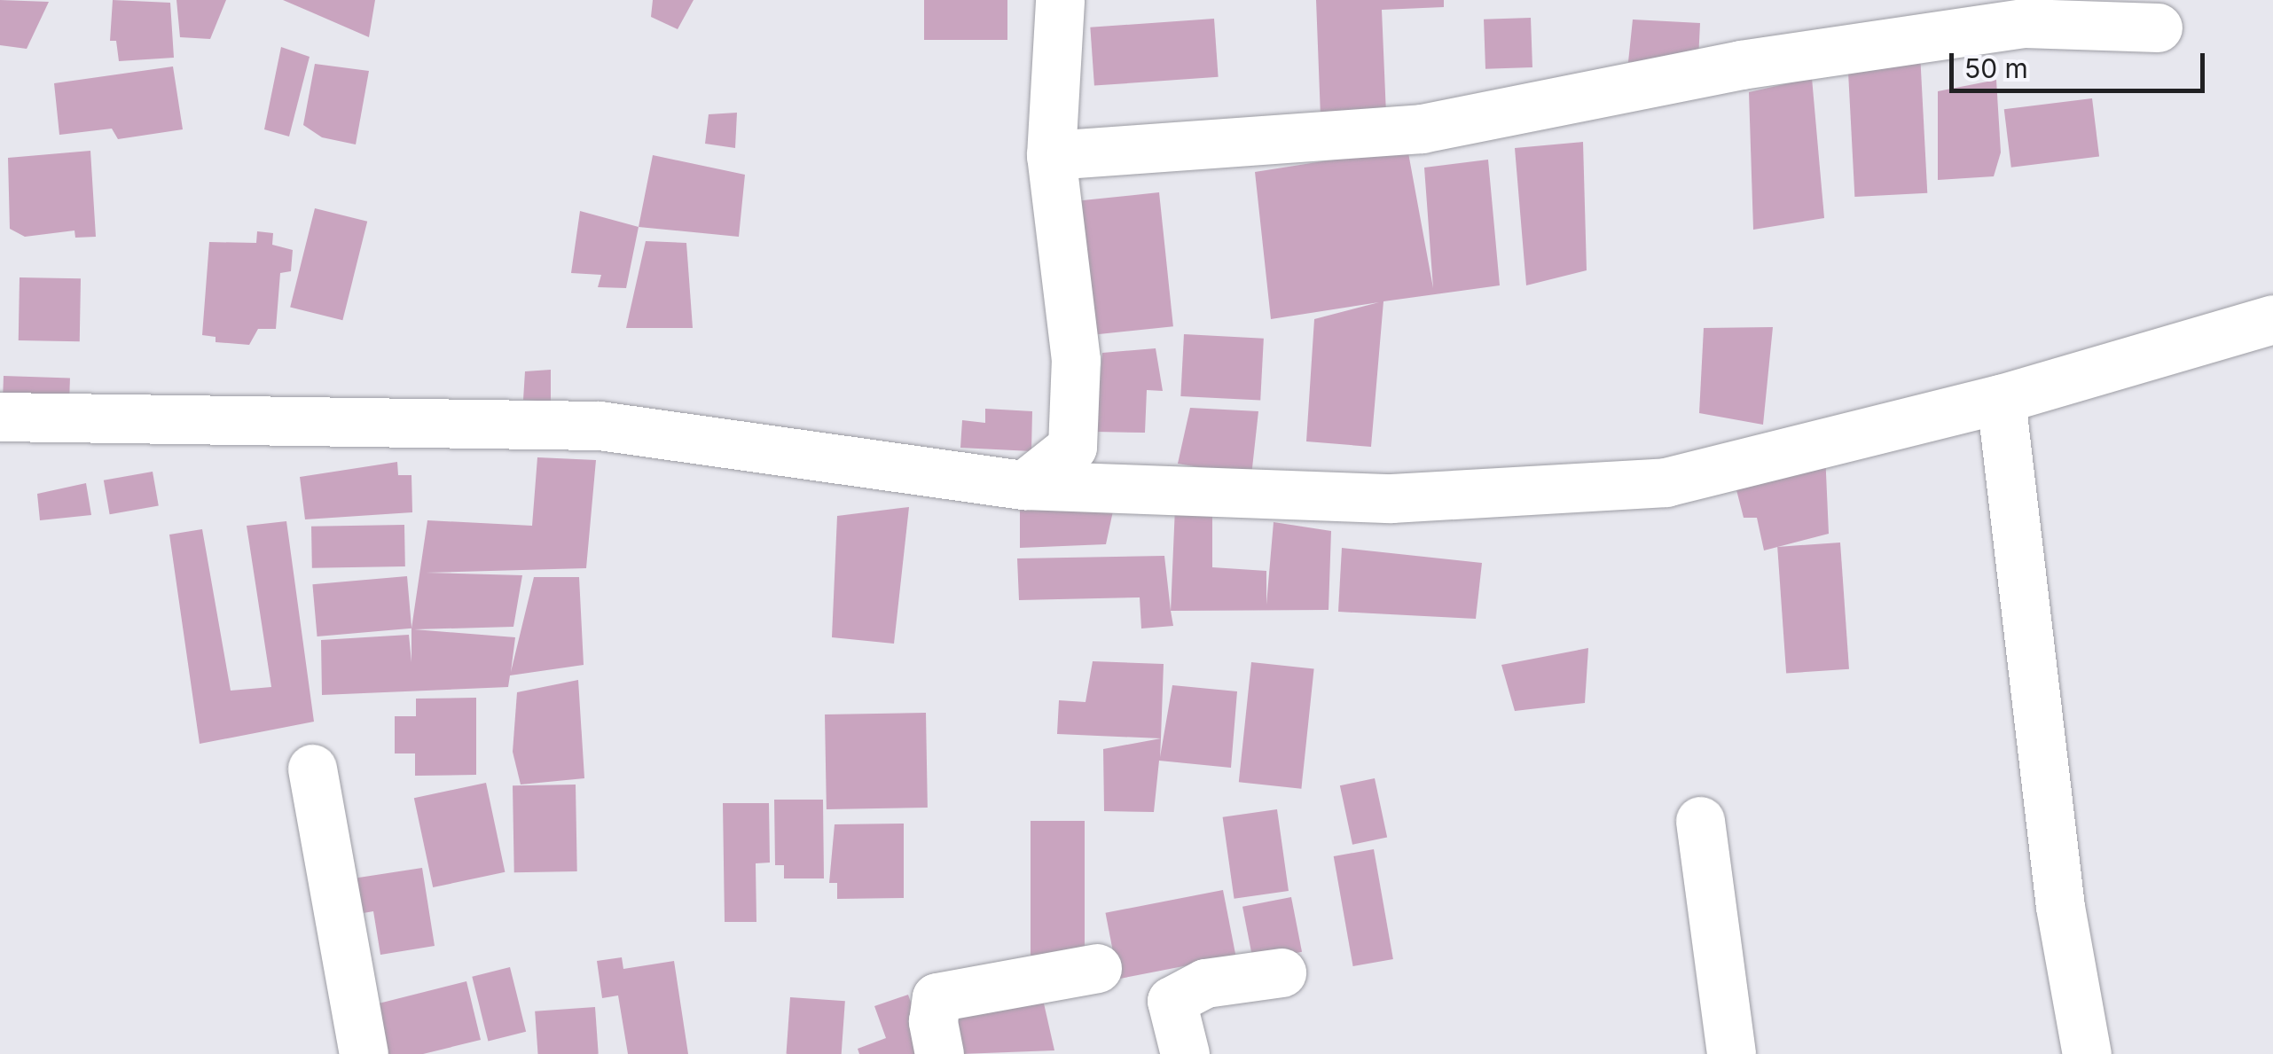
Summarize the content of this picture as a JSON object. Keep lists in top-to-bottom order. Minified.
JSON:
{"scale_bar":"50 m"}
